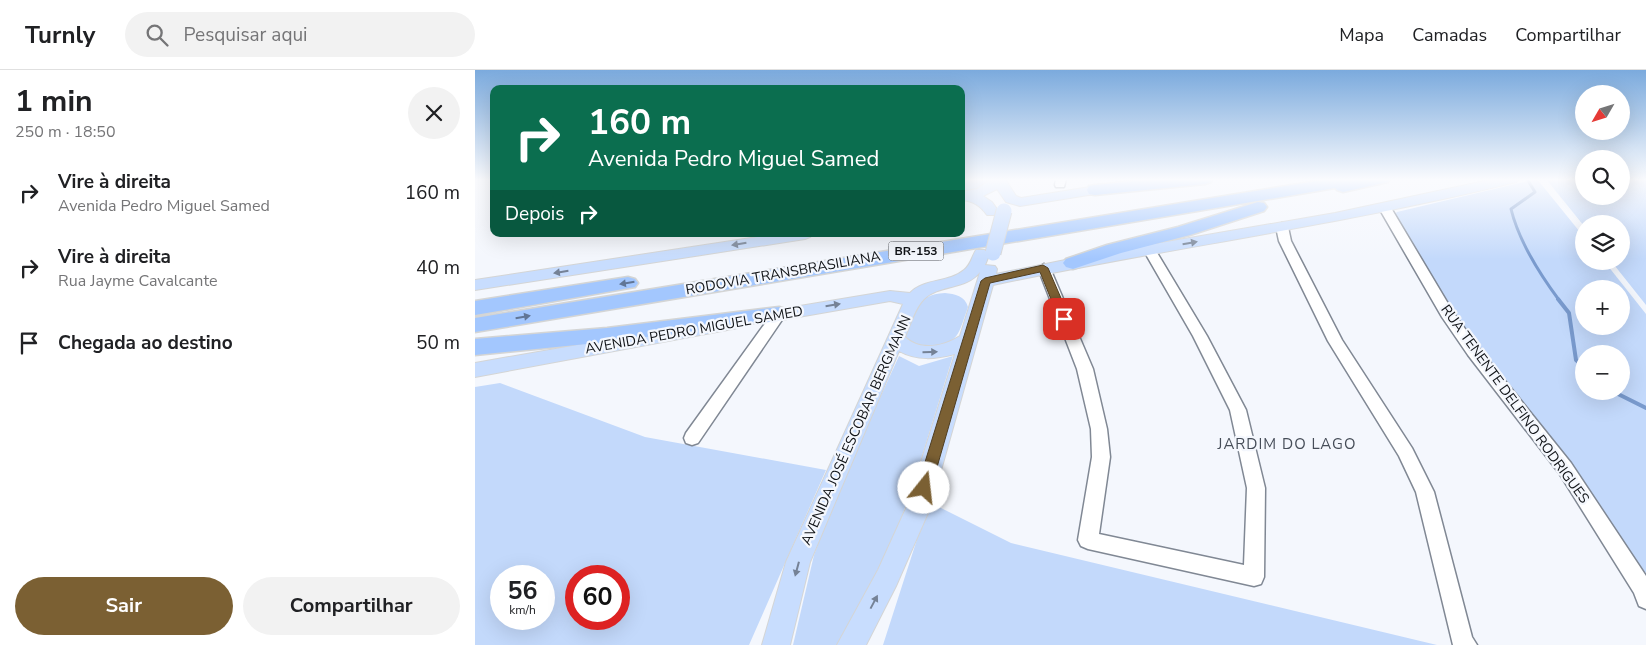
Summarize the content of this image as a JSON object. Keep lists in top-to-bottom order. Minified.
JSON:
{"streets":{"highway":["BR-153","RODOVIA TRANSBRASILIANA"],"main road":["AVENIDA PEDRO MIGUEL SAMED","AVENIDA JOSÉ ESCOBAR BERGMANN"],"street":["RUA TENENTE DELFINO RODRIGUES"]},"crossings":[["AVENIDA PEDRO MIGUEL SAMED","AVENIDA JOSÉ ESCOBAR BERGMANN"]],"districts":["JARDIM DO LAGO"],"north":"bottom left","page":{"header":"Turnly","search":"Pesquisar aqui","nav":["Mapa","Camadas","Compartilhar"],"heading":["1 min","250 m · 18:50"],"map_buttons":["+","−"],"turn":["160 m","Avenida Pedro Miguel Samed"],"list":[{"name":"Vire à direita","note":"Avenida Pedro Miguel Samed","value":"160 m"},{"name":"Vire à direita","note":"Rua Jayme Cavalcante","value":"40 m"},{"name":"Chegada ao destino","value":"50 m"}],"then":"Depois","speed":"56 km/h","limit":"60","buttons":["Sair","Compartilhar"]}}
